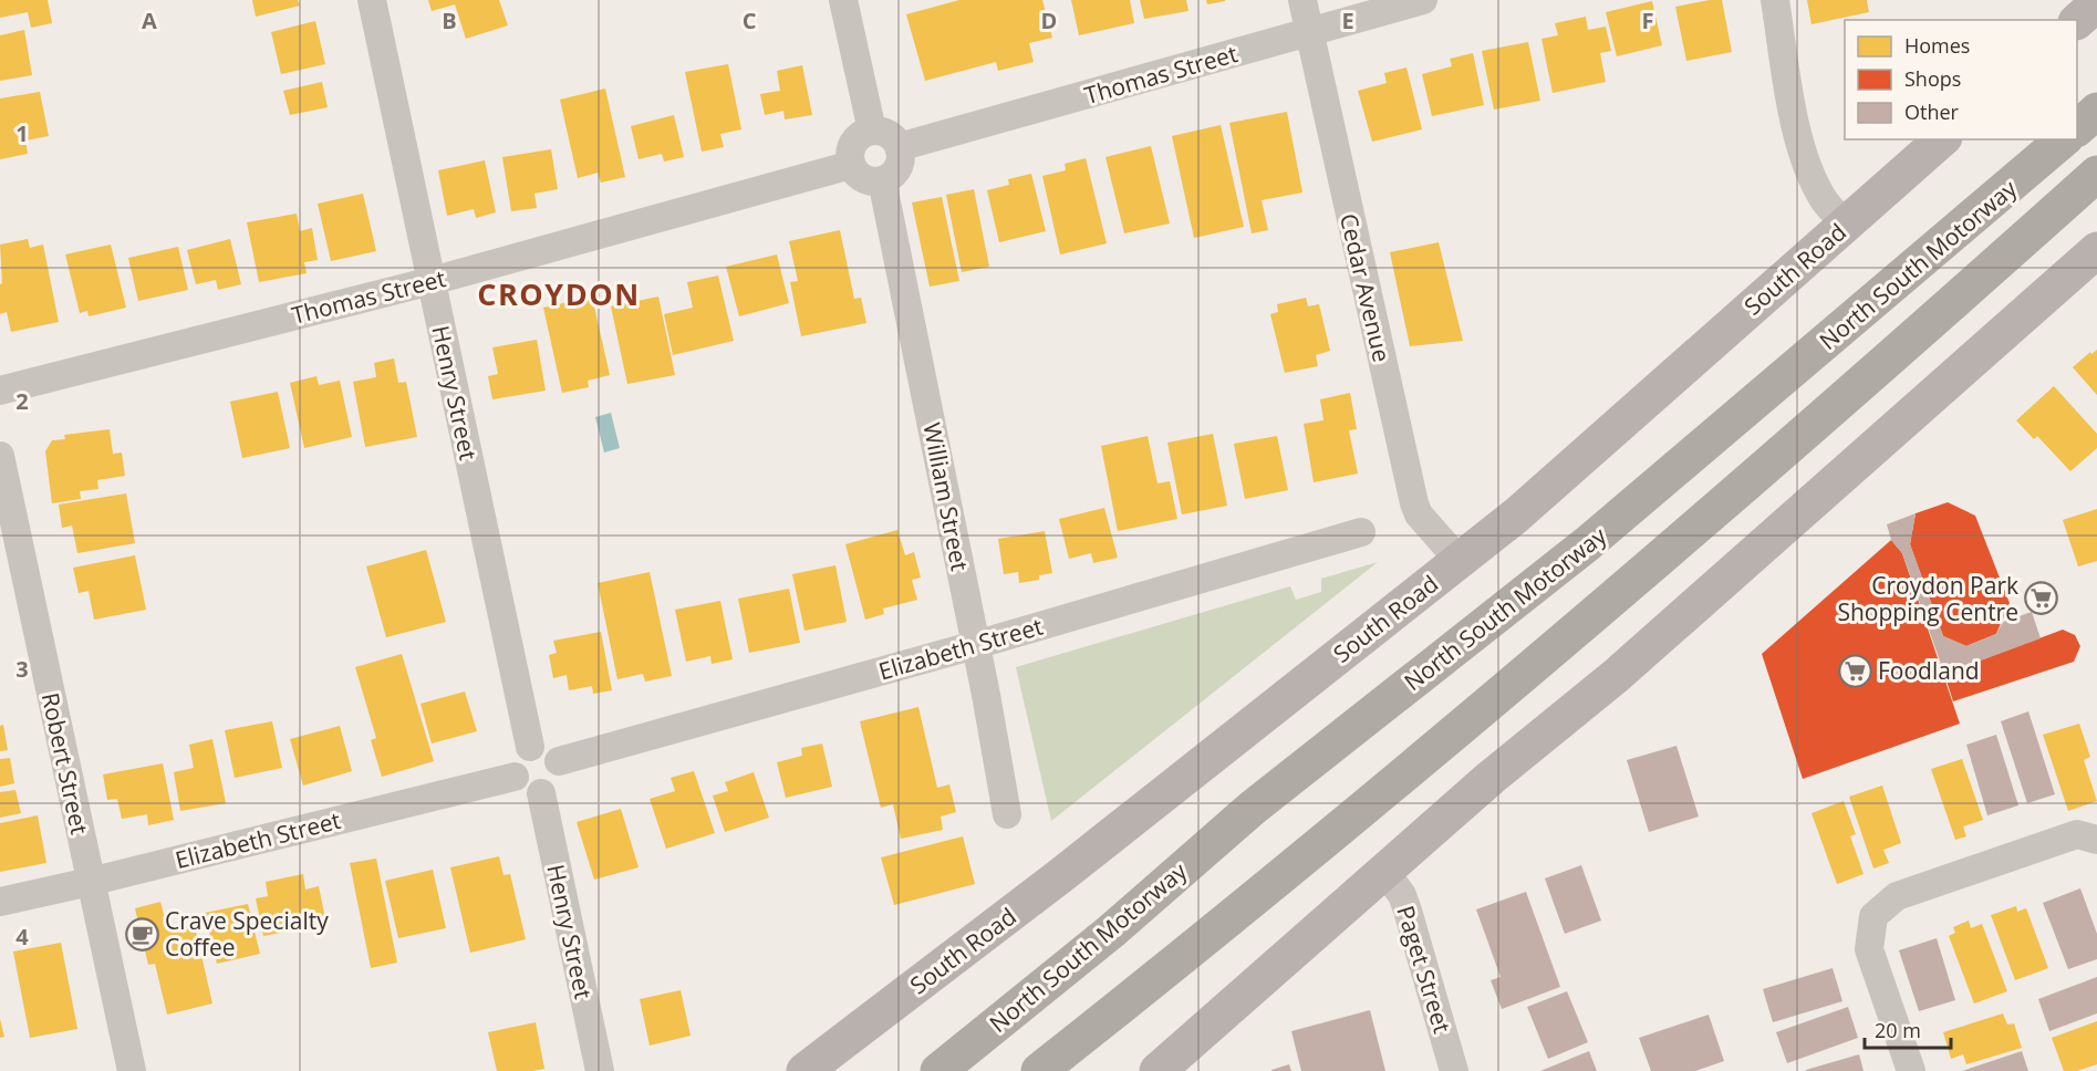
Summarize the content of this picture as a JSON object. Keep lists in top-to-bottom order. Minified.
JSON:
{"streets":{"highway":["North South Motorway"],"main road":["South Road"],"street":["Thomas Street","Cedar Avenue","Henry Street","William Street","Elizabeth Street","Robert Street","Paget Street"]},"crossings":[["Thomas Street","Cedar Avenue"],["Thomas Street","Henry Street"],["Thomas Street","William Street"],["South Road","Cedar Avenue"],["Henry Street","Elizabeth Street"],["William Street","Elizabeth Street"],["Elizabeth Street","Robert Street"]],"districts":["CROYDON"],"places":{"supermarket":["Croydon Park Shopping Centre","Foodland"],"cafe":["Crave Specialty Coffee"]},"legend":["Homes","Shops","Other"],"scale_bar":"20 m","grid":{"columns":["A","B","C","D","E","F"],"rows":["1","2","3","4"]}}
